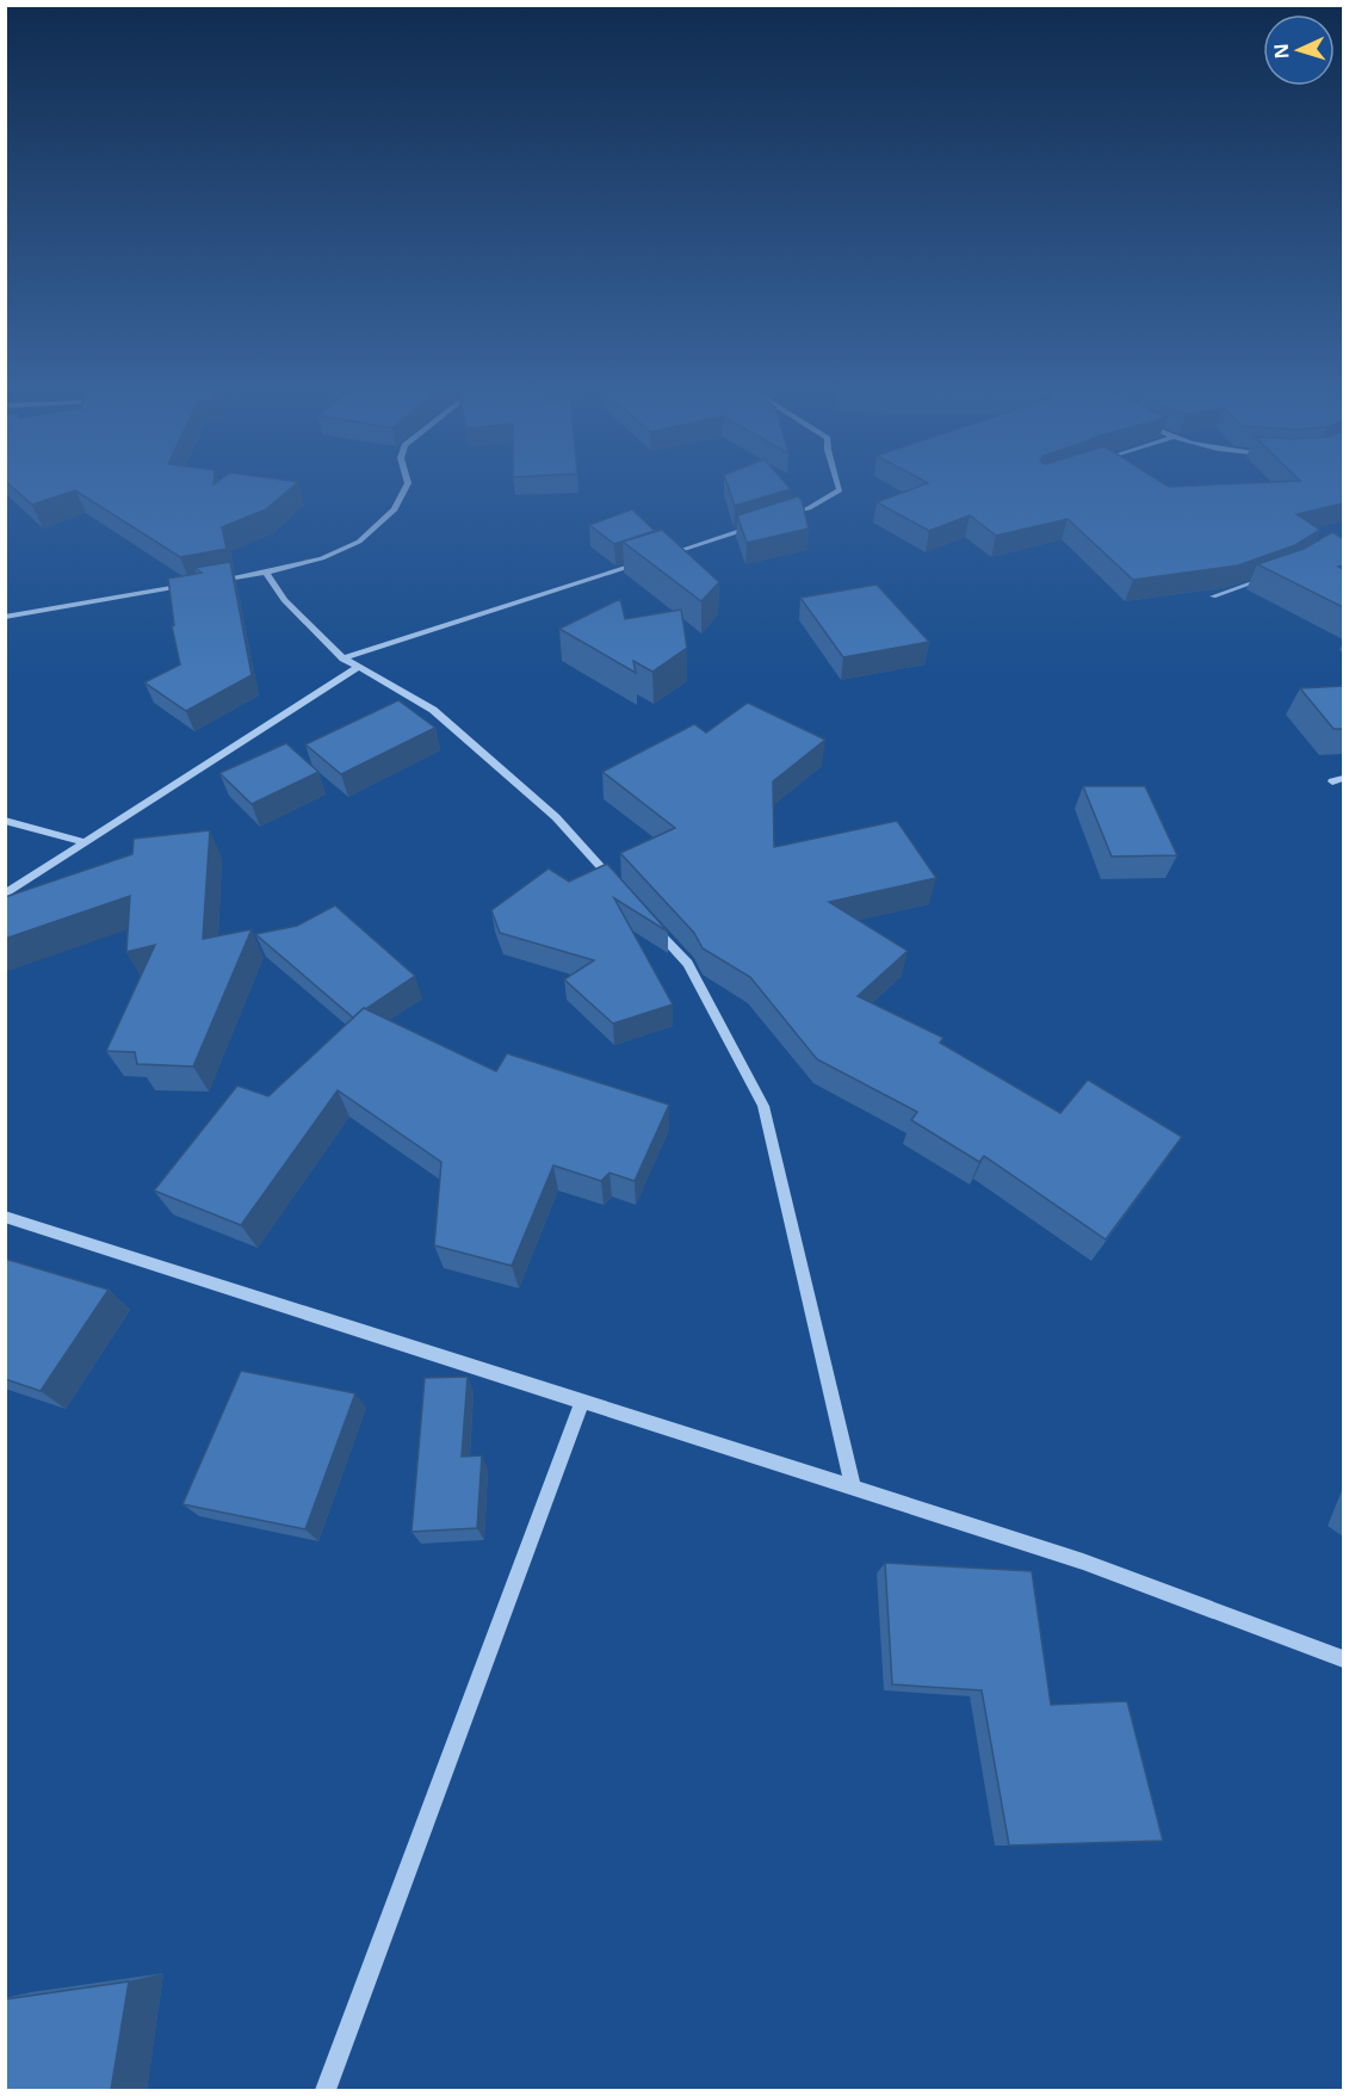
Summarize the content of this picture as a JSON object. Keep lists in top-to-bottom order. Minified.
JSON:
{"north":"left"}
